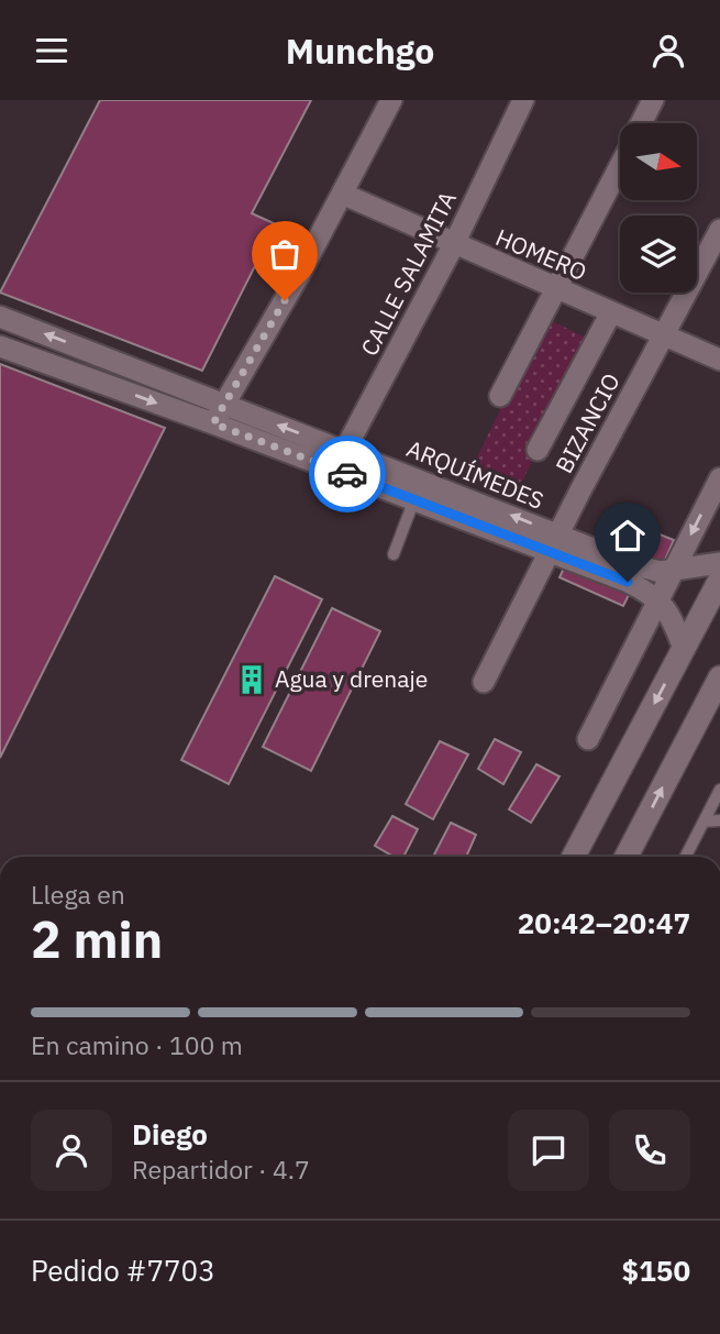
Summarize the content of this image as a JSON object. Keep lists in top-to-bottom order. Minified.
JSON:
{"streets":{"street":["HOMERO","CALLE SALAMITA","BIZANCIO","ARQUÍMEDES"]},"crossings":[["HOMERO","CALLE SALAMITA"],["HOMERO","BIZANCIO"],["CALLE SALAMITA","ARQUÍMEDES"],["BIZANCIO","ARQUÍMEDES"]],"places":{"building":["Agua y drenaje"]},"north":"right","page":{"header":"Munchgo","heading":["2 min","Llega en","20:42–20:47"],"panel":["Diego","Repartidor · 4.7","Pedido #7703","$150"],"bar":"En camino · 100 m"}}
